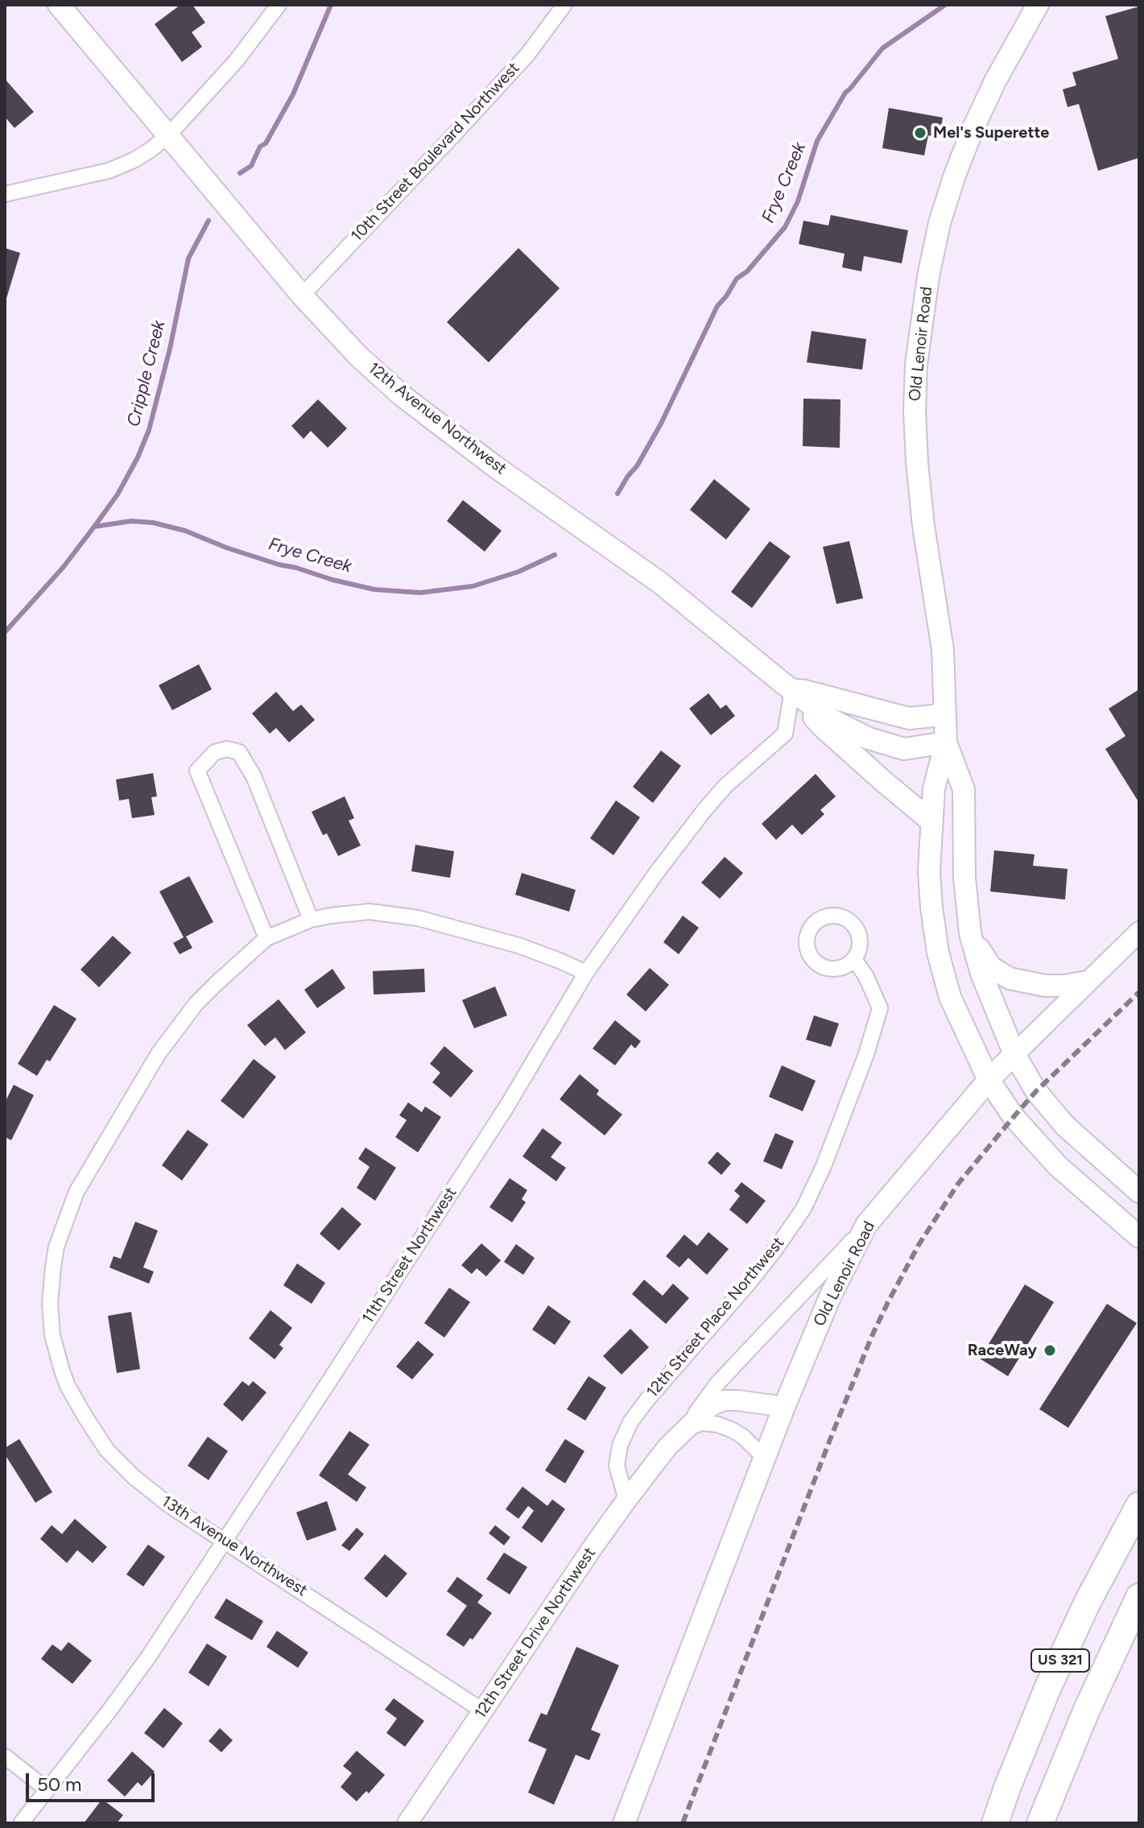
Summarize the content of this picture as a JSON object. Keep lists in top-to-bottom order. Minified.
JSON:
{"streets":{"highway":["US 321"],"main road":["Old Lenoir Road","12th Avenue Northwest"],"street":["10th Street Boulevard Northwest","11th Street Northwest","12th Street Place Northwest","13th Avenue Northwest","12th Street Drive Northwest"]},"crossings":[["10th Street Boulevard Northwest","12th Avenue Northwest"],["Old Lenoir Road","12th Avenue Northwest"],["Old Lenoir Road","12th Street Drive Northwest"],["12th Avenue Northwest","11th Street Northwest"],["11th Street Northwest","13th Avenue Northwest"],["12th Street Place Northwest","12th Street Drive Northwest"],["13th Avenue Northwest","12th Street Drive Northwest"]],"water":["Frye Creek","Cripple Creek"],"places":["Mel's Superette","RaceWay"],"scale_bar":"50 m"}
